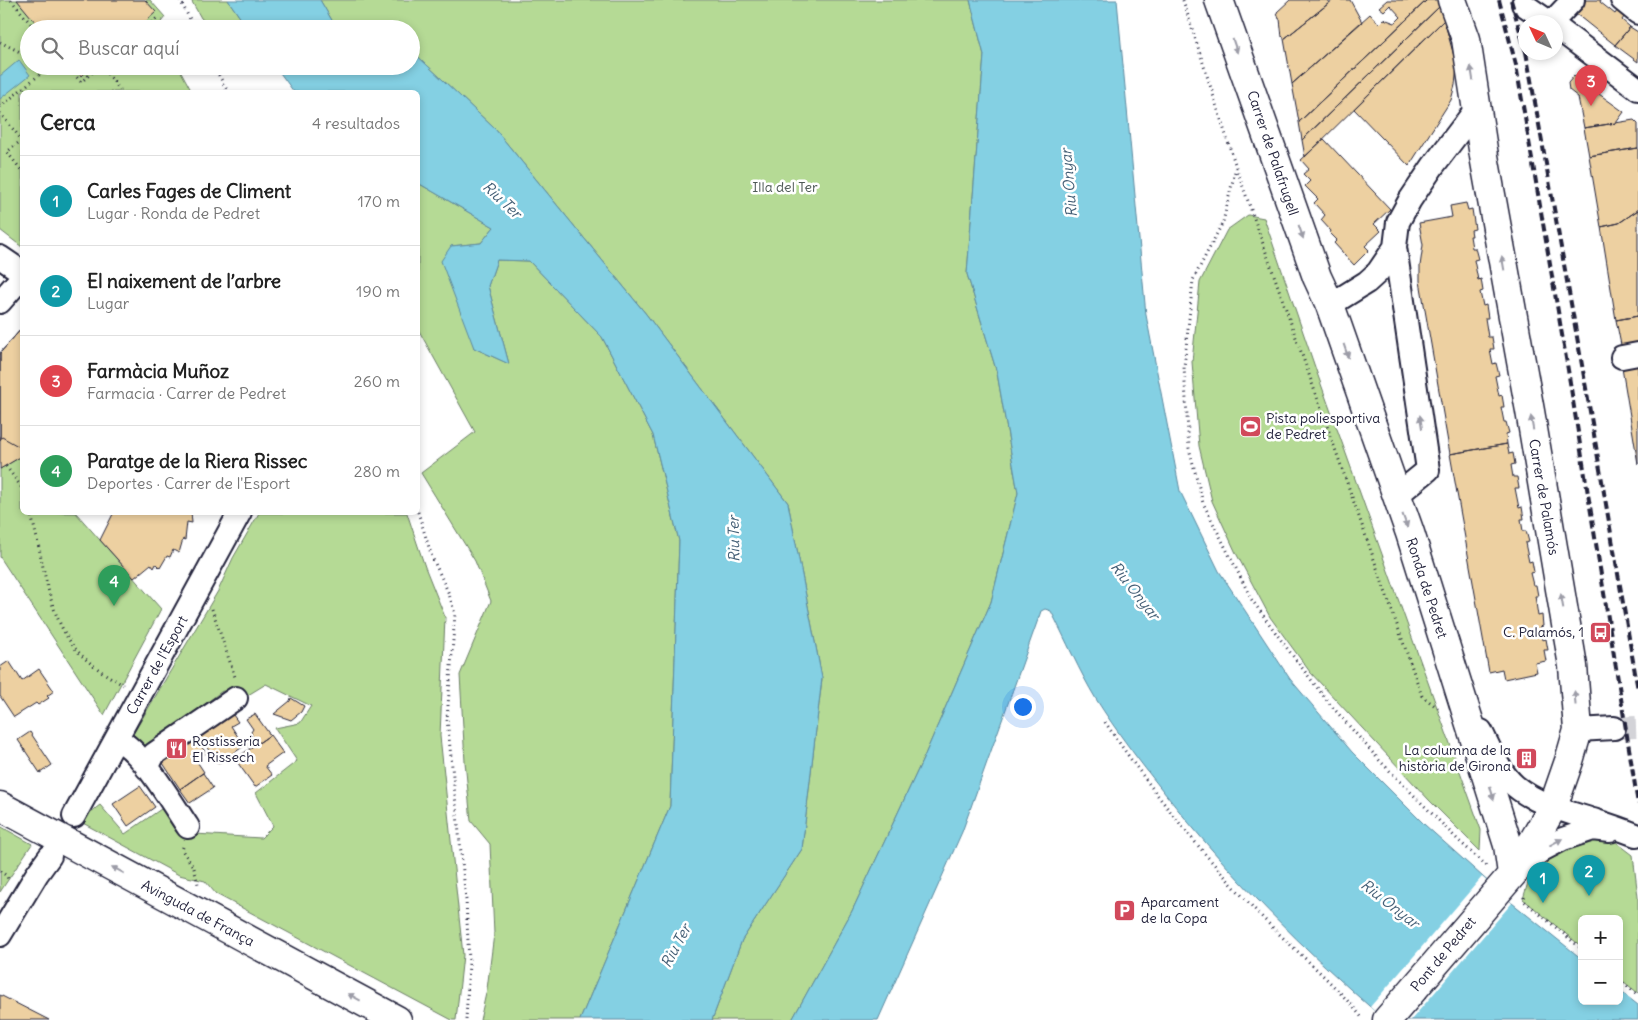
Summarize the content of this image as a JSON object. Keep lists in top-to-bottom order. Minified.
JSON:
{"streets":{"street":["Carrer de Palafrugell","Carrer de Palamós","Ronda de Pedret","Carrer de l'Esport","Avinguda de França","Pont de Pedret"]},"crossings":[["Carrer de Palafrugell","Ronda de Pedret"],["Carrer de Palamós","Ronda de Pedret"],["Carrer de Palamós","Pont de Pedret"],["Ronda de Pedret","Pont de Pedret"]],"one_way":["Carrer de Palafrugell","Avinguda de França"],"water":["Riu Onyar","Riu Ter"],"parks":["Illa del Ter"],"places":{"sports":["Pista poliesportiva de Pedret"],"bus stop":["C. Palamós, 1"],"restaurant":["Rostisseria El Rissech"],"building":["La columna de la història de Girona"],"parking":["Aparcament de la Copa"]},"north":"top left","page":{"search":"Buscar aquí","pins":["3","4","2","1"],"heading":["Cerca","4 resultados"],"list":[{"mark":"1","name":"Carles Fages de Climent","note":"Lugar · Ronda de Pedret","value":"170 m"},{"mark":"2","name":"El naixement de l’arbre","note":"Lugar","value":"190 m"},{"mark":"3","name":"Farmàcia Muñoz","note":"Farmacia · Carrer de Pedret","value":"260 m"},{"mark":"4","name":"Paratge de la Riera Rissec","note":"Deportes · Carrer de l'Esport","value":"280 m"}],"map_buttons":["+","−"]}}
